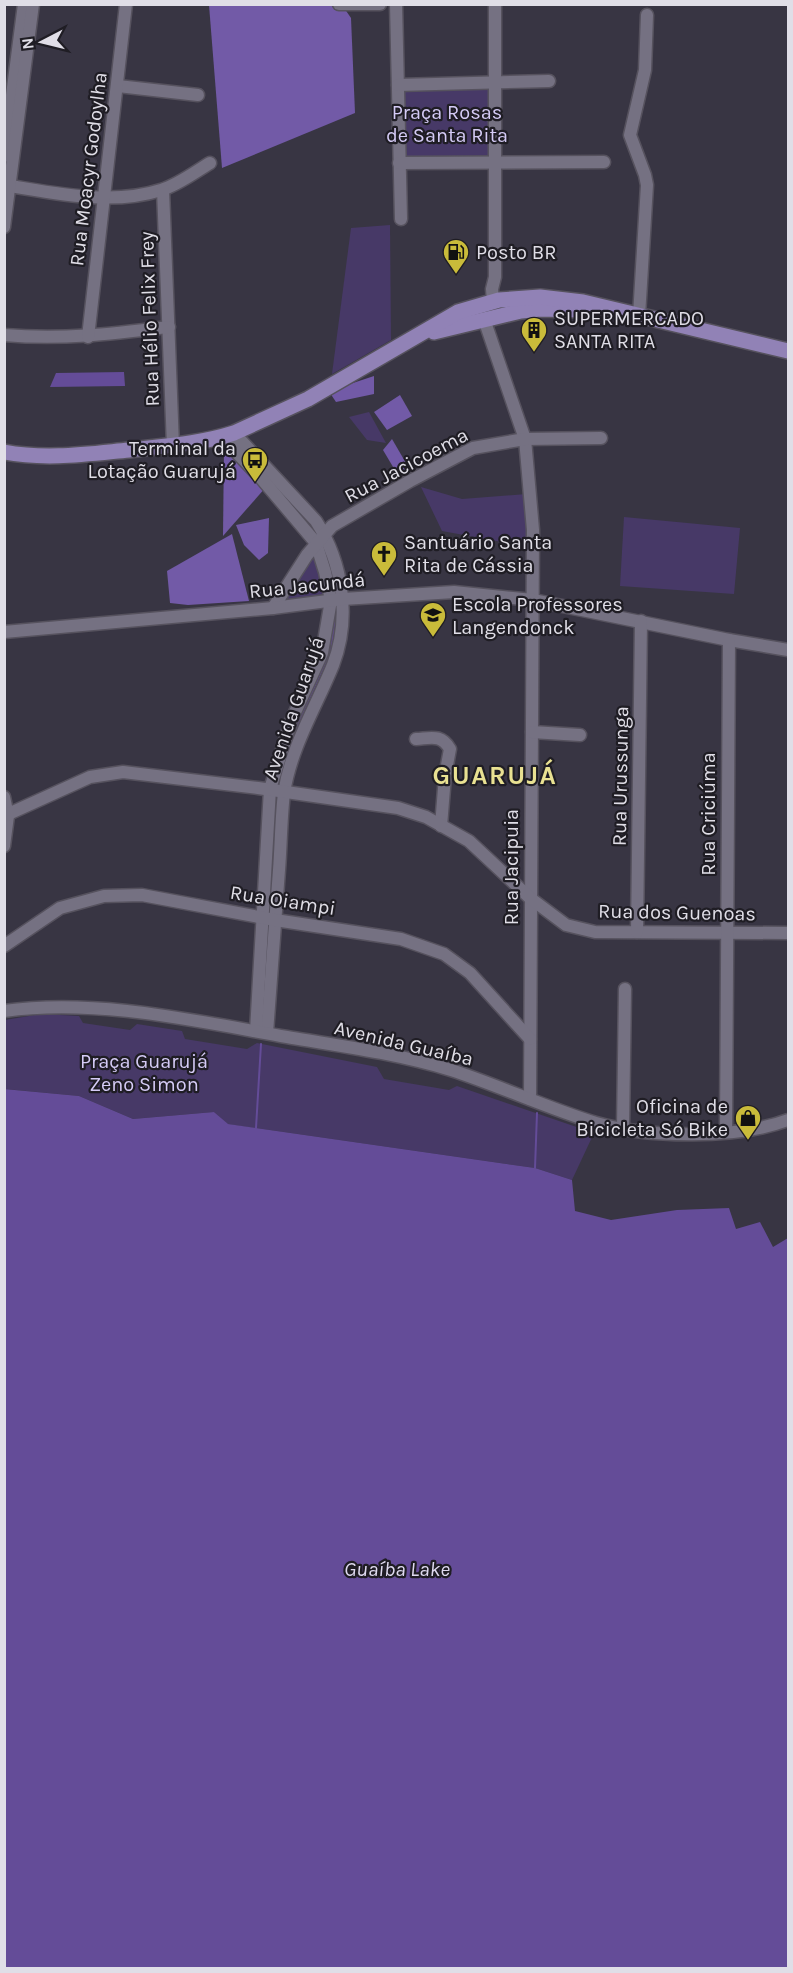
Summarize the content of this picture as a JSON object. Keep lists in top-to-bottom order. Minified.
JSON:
{"streets":{"street":["Rua Moacyr Godoylha","Rua Hélio Felix Frey","Rua Jacicoema","Rua Jacundá","Avenida Guarujá","Rua Urussunga","Rua Criciúma","Rua Jacipuia","Rua Oiampi","Rua dos Guenoas","Avenida Guaíba"]},"crossings":[["Rua Jacicoema","Rua Jacundá"],["Rua Jacicoema","Avenida Guarujá"],["Rua Jacicoema","Rua Jacipuia"],["Rua Jacundá","Avenida Guarujá"],["Rua Jacundá","Rua Urussunga"],["Rua Jacundá","Rua Criciúma"],["Rua Jacundá","Rua Jacipuia"],["Avenida Guarujá","Rua Oiampi"],["Avenida Guarujá","Rua dos Guenoas"],["Avenida Guarujá","Avenida Guaíba"],["Rua Urussunga","Rua dos Guenoas"],["Rua Criciúma","Rua dos Guenoas"],["Rua Criciúma","Avenida Guaíba"],["Rua Jacipuia","Rua Oiampi"],["Rua Jacipuia","Rua dos Guenoas"],["Rua Jacipuia","Avenida Guaíba"]],"districts":["GUARUJÁ"],"water":["Guaíba Lake"],"parks":["Praça Rosas de Santa Rita","Praça Guarujá Zeno Simon"],"places":{"fuel station":["Posto BR"],"building":["SUPERMERCADO SANTA RITA"],"bus stop":["Terminal da Lotação Guarujá"],"church":["Santuário Santa Rita de Cássia"],"school or university":["Escola Professores Langendonck"],"shop":["Oficina de Bicicleta Só Bike"]},"north":"left"}
